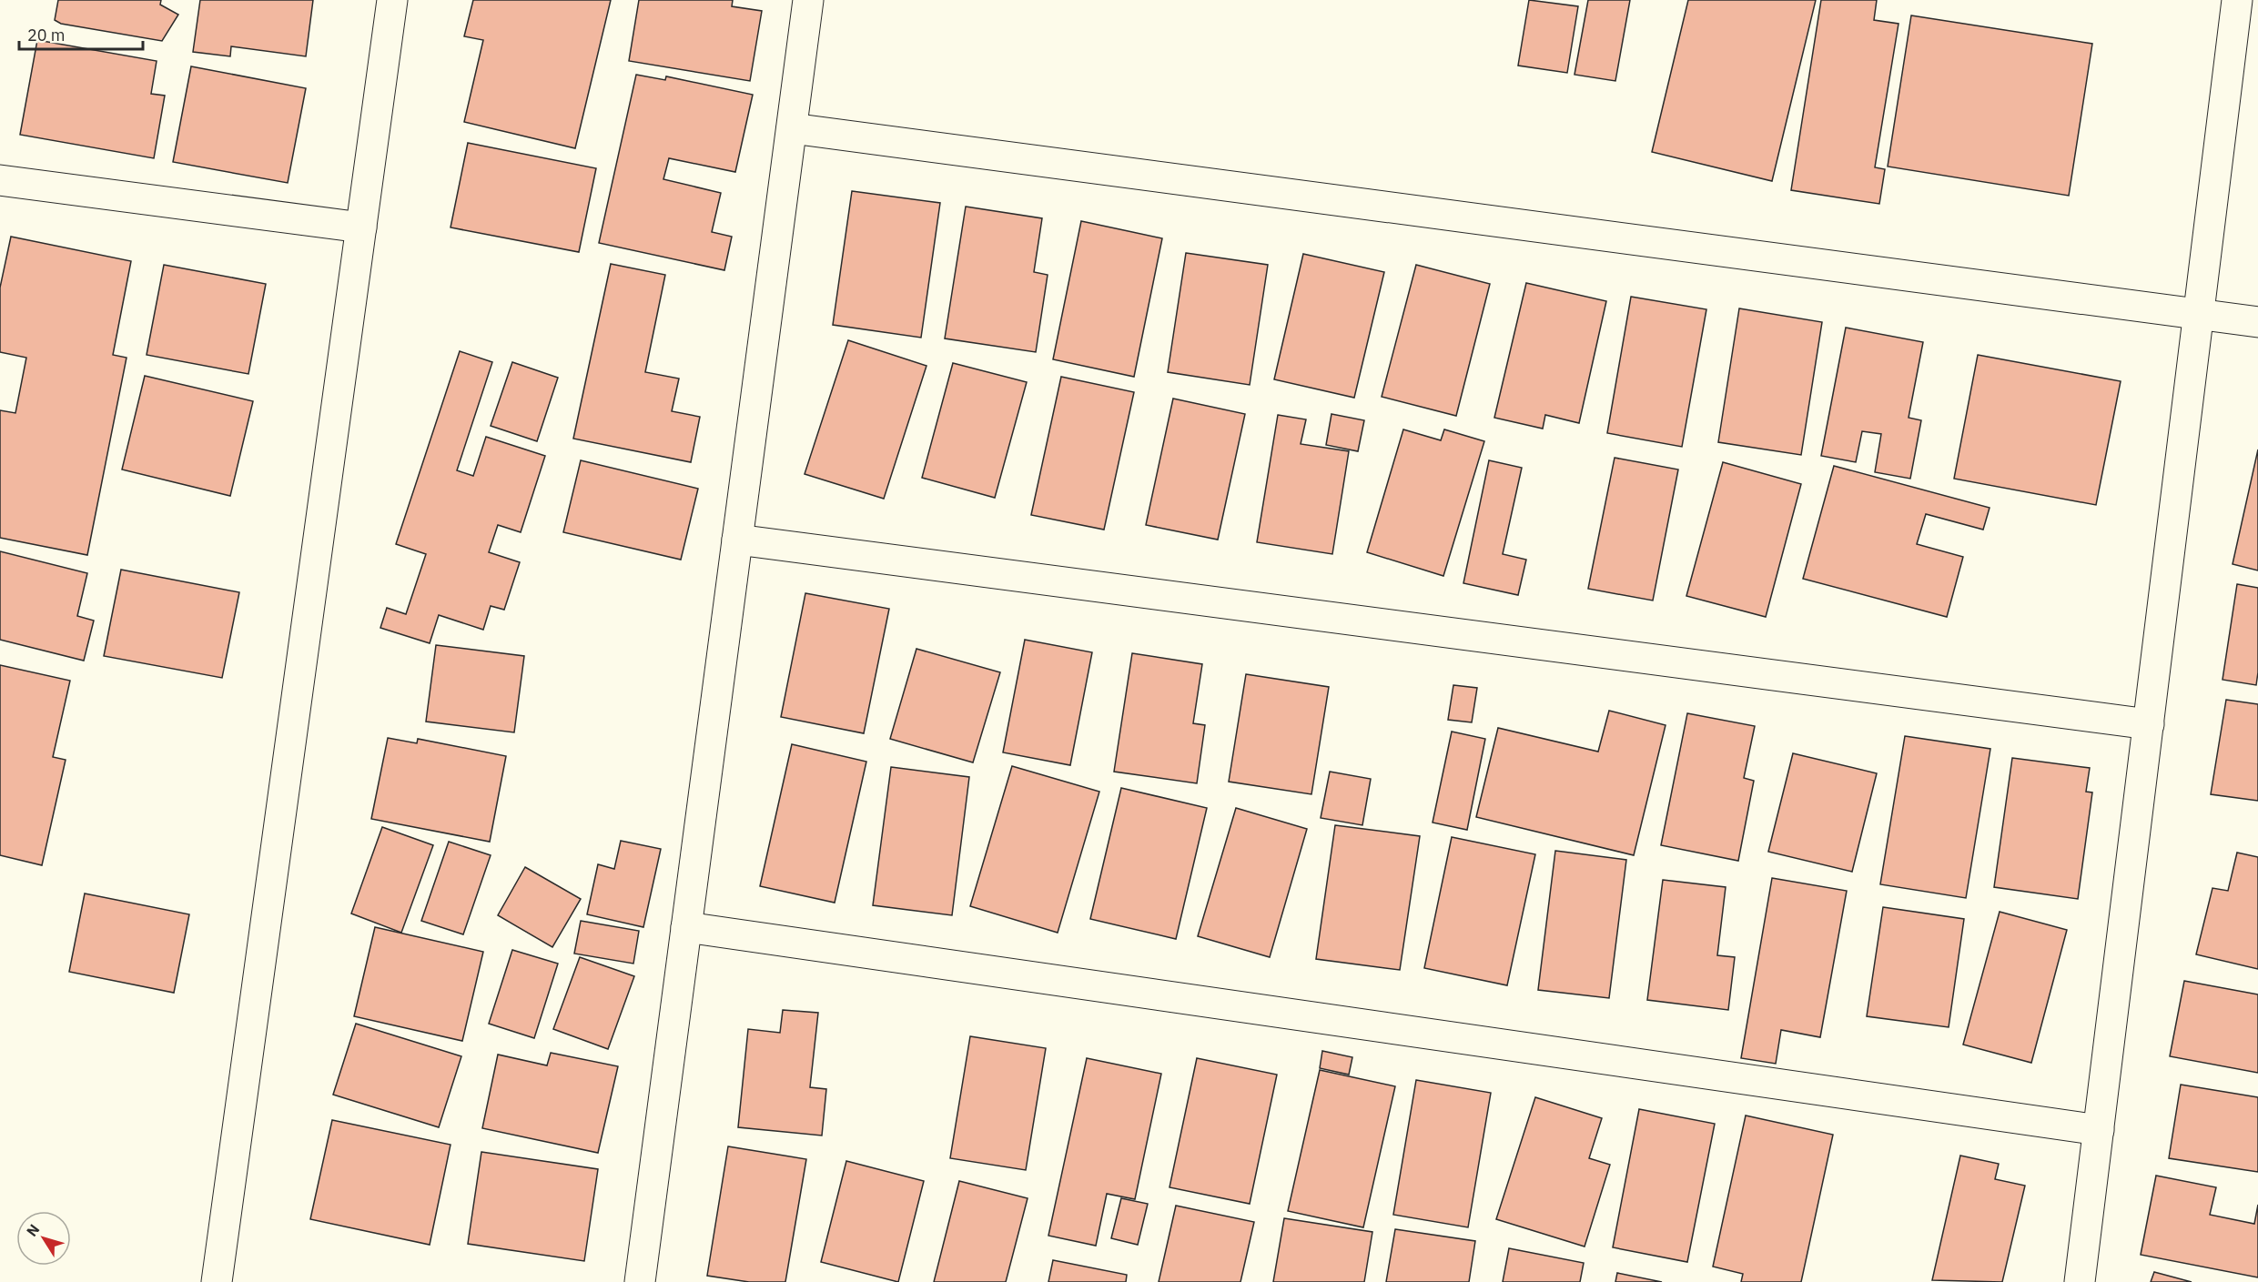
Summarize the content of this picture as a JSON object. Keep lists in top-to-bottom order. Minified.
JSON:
{"scale_bar":"20 m","north":"top left"}
